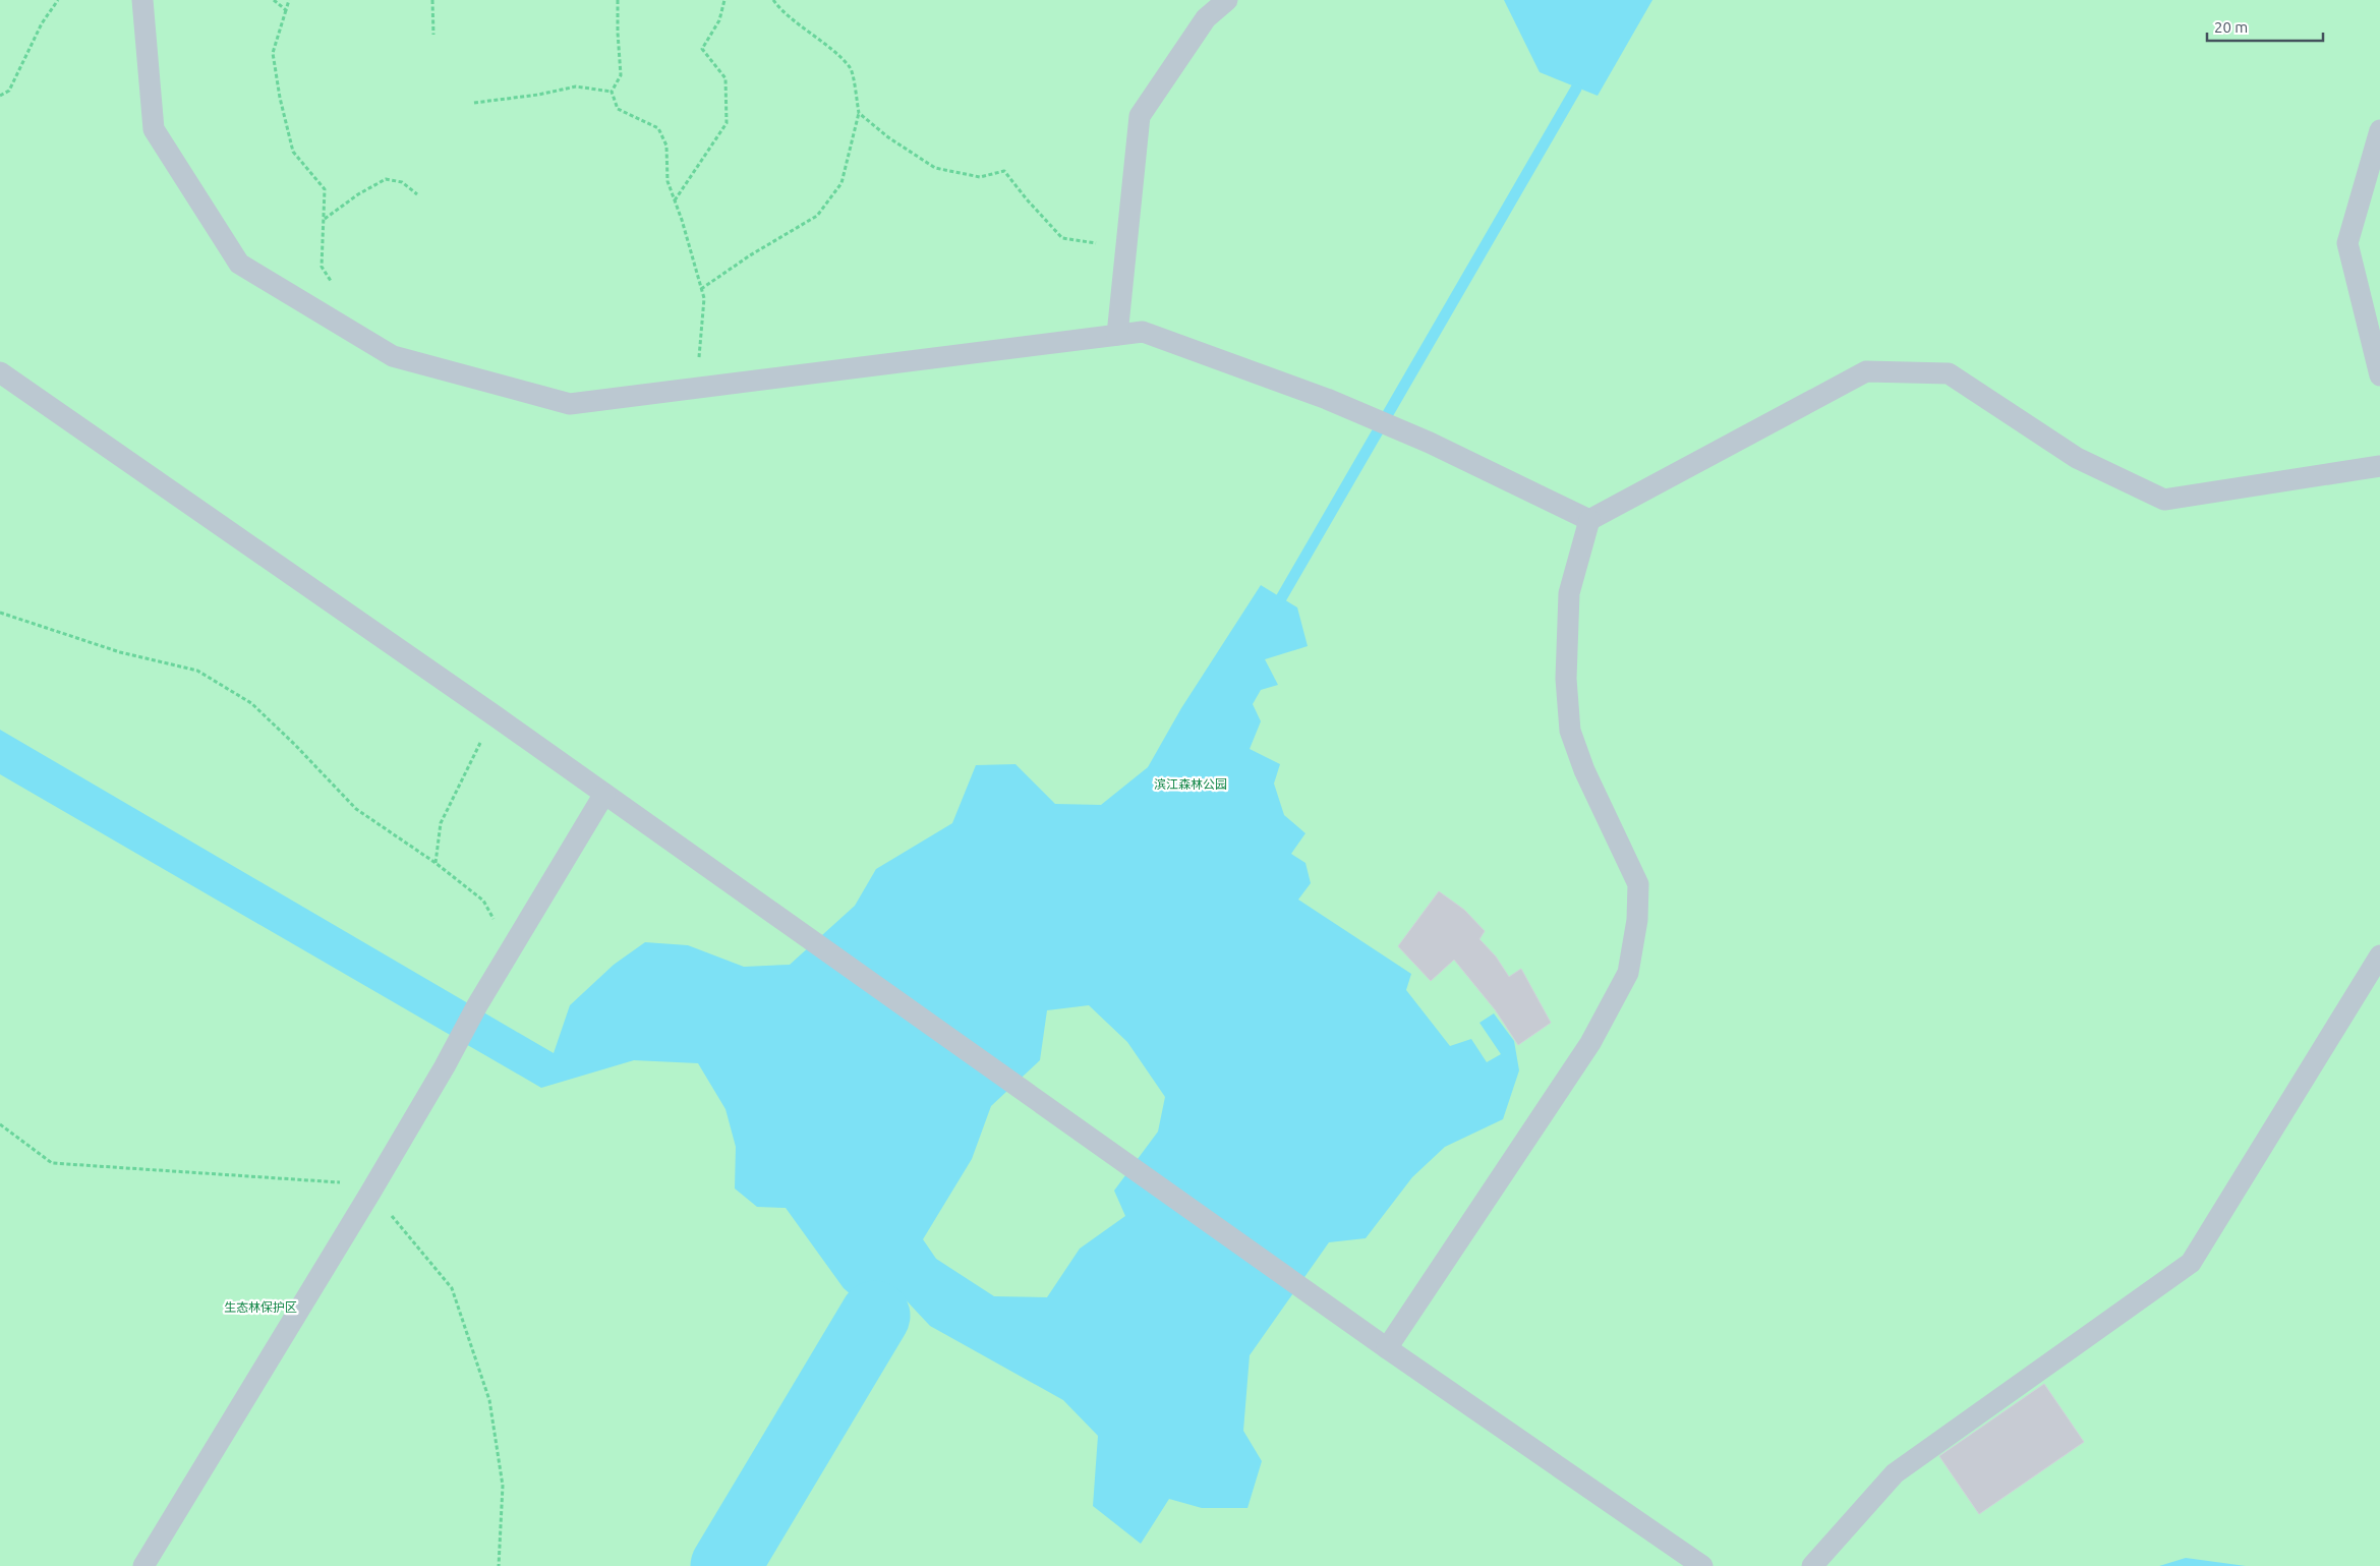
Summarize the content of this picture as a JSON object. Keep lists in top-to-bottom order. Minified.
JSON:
{"parks":["滨江森林公园","生态林保护区"],"scale_bar":"20 m"}
